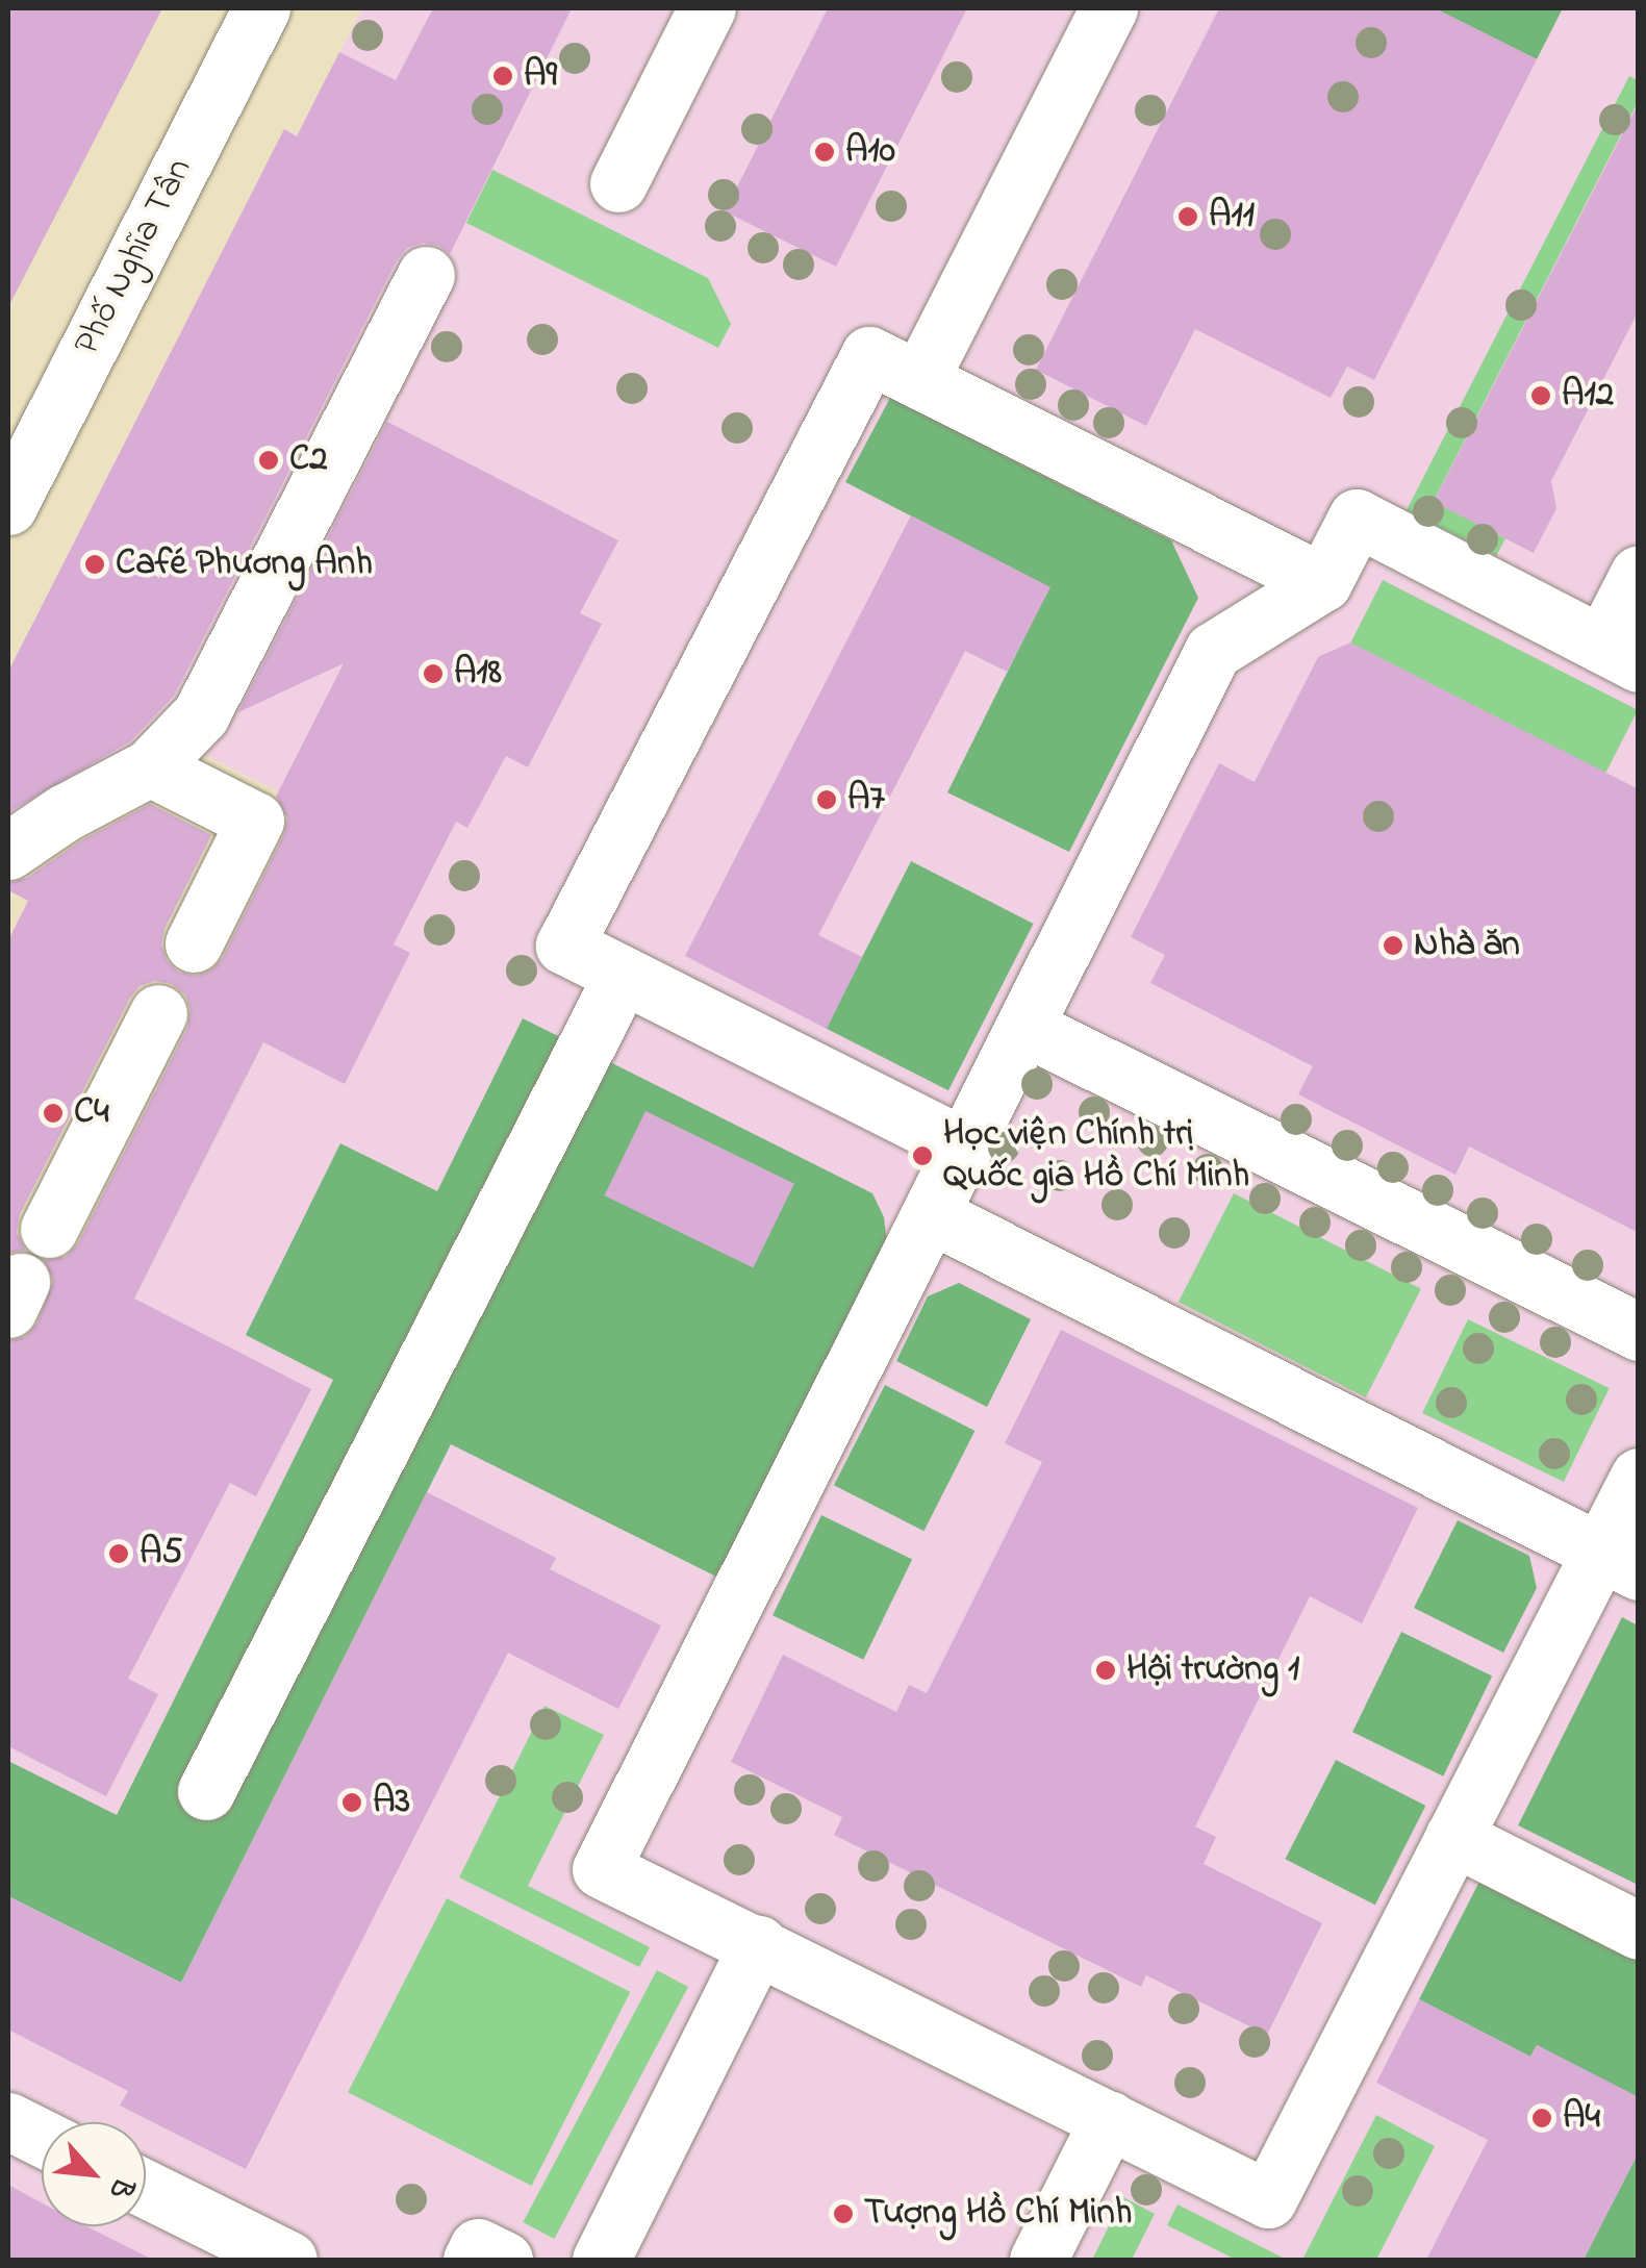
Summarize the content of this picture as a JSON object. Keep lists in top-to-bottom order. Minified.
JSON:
{"streets":{"street":["Phố Nghĩa Tân"]},"places":["A9","A10","A11","A12","C2","Café Phương Anh","A18","A7","Nhà ăn","C4","Học viện Chính trị Quốc gia Hồ Chí Minh","A5","Hội trường 1","A3","A4","Tượng Hồ Chí Minh"],"north":"bottom right"}
